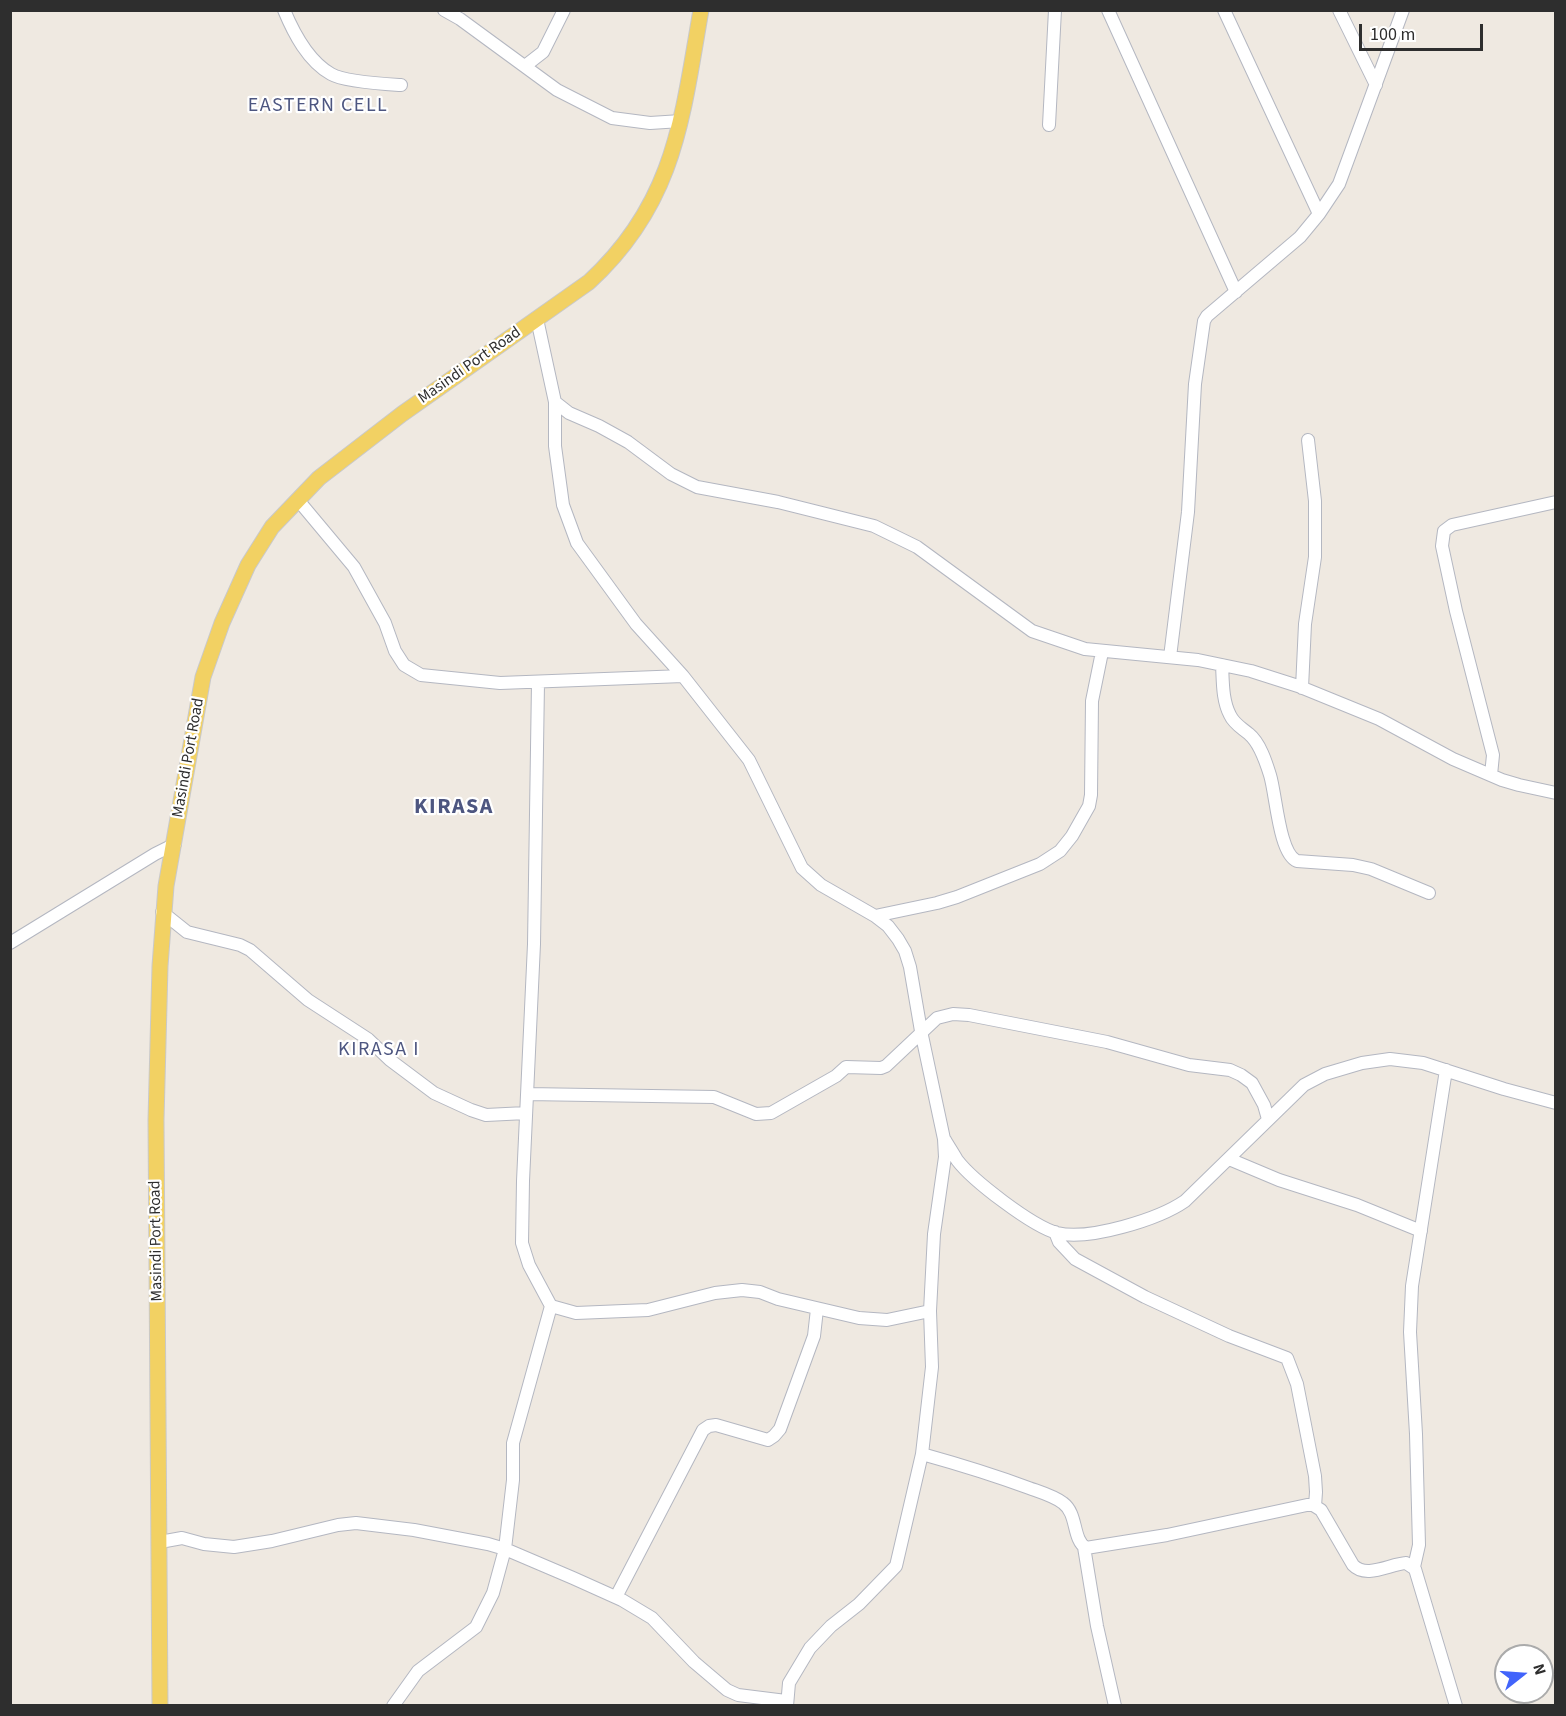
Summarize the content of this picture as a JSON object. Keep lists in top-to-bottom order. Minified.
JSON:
{"streets":{"main road":["Masindi Port Road"]},"districts":["EASTERN CELL","KIRASA","KIRASA I"],"scale_bar":"100 m","north":"right"}
